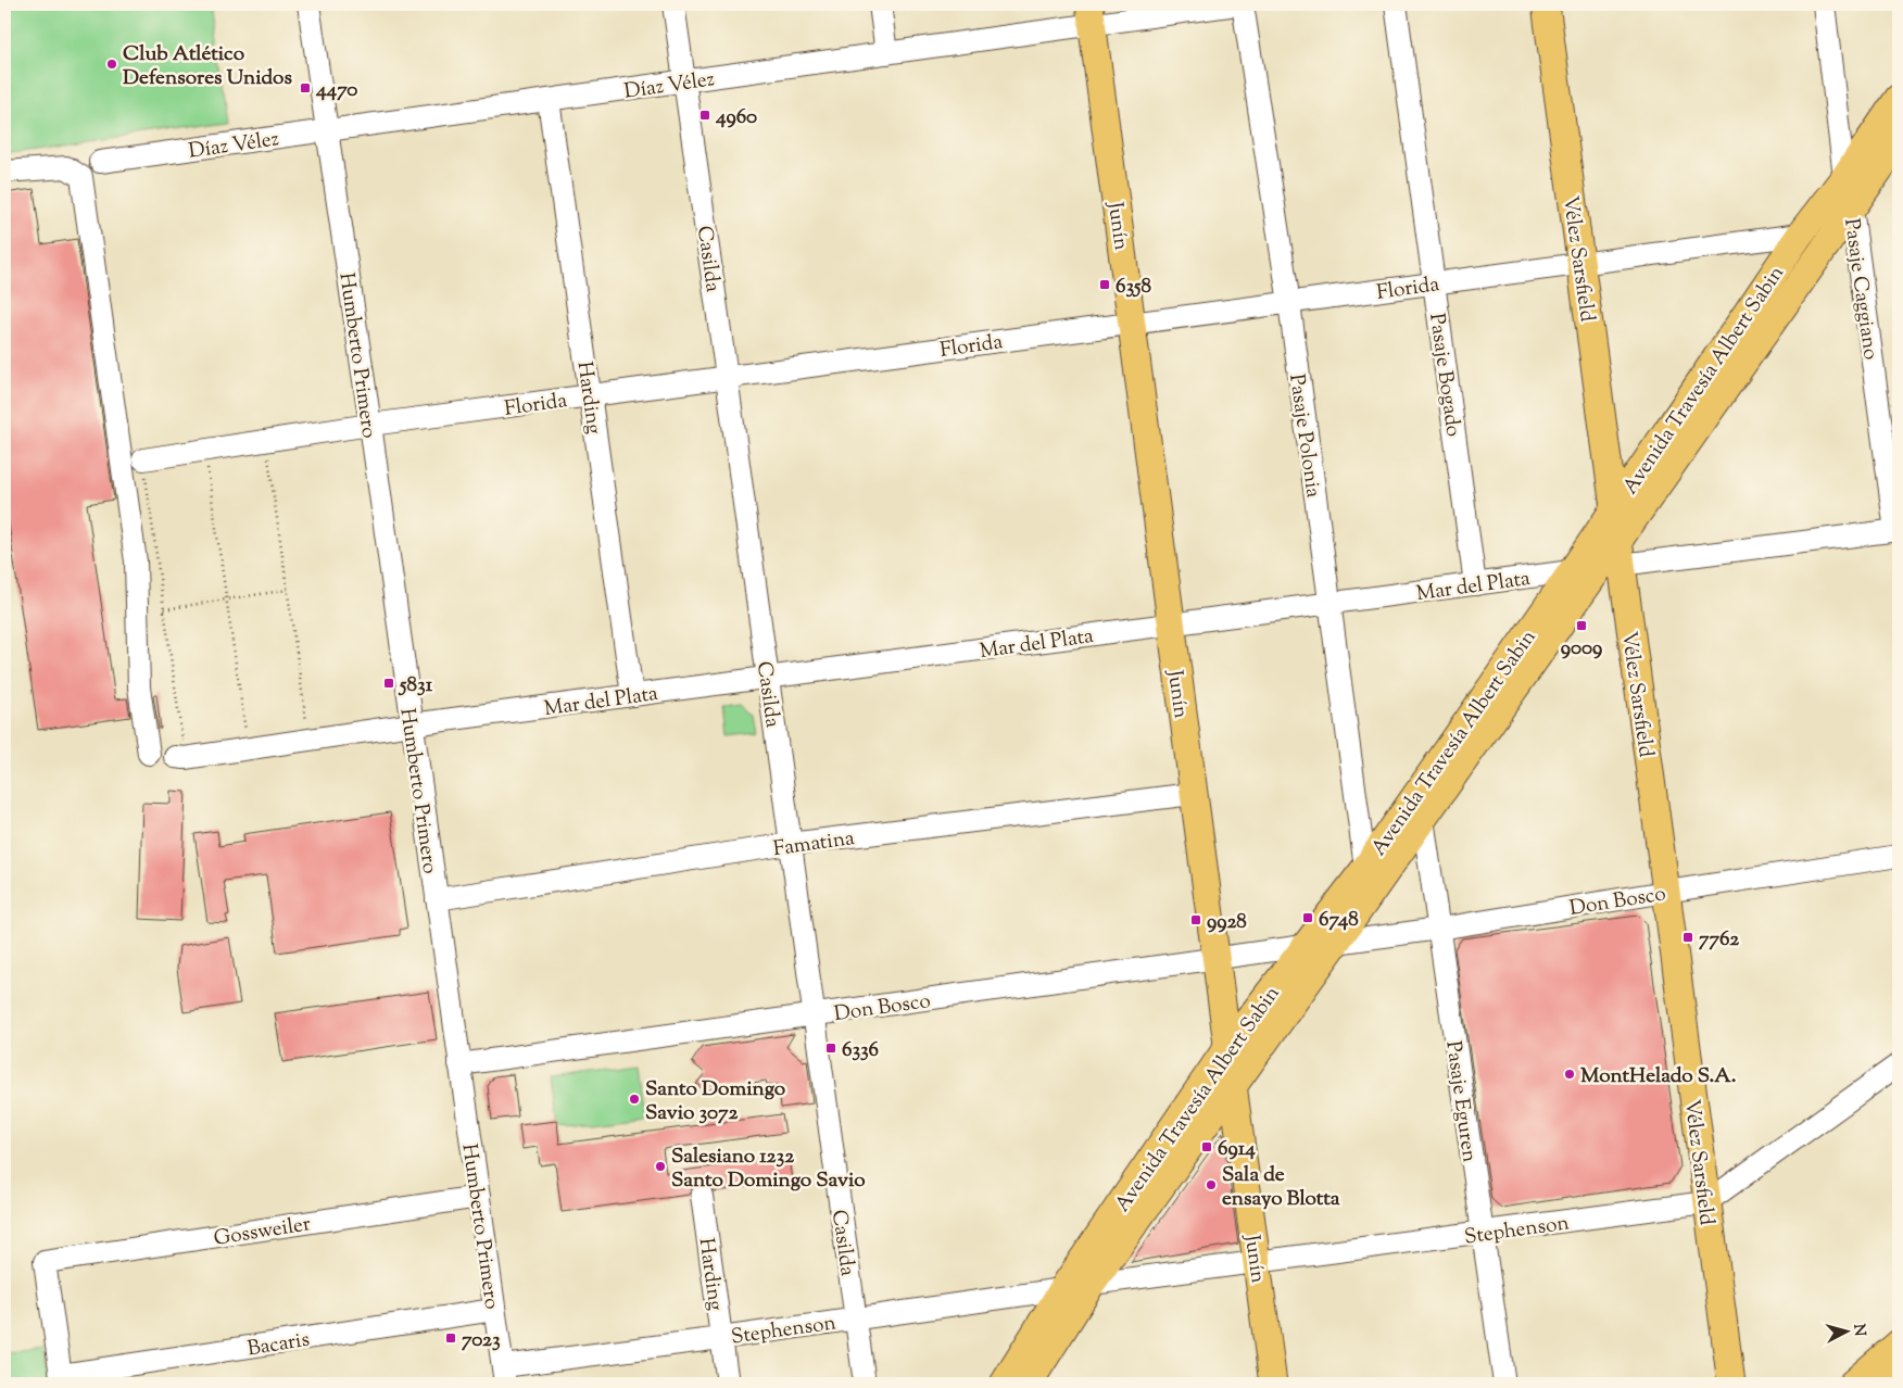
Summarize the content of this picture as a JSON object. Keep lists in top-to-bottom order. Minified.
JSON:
{"streets":{"main road":["Junín","Vélez Sarsfield","Avenida Travesía Albert Sabin"],"street":["Díaz Vélez","Casilda","Florida","Pasaje Caggiano","Humberto Primero","Pasaje Bogado","Harding","Pasaje Polonia","Mar del Plata","Famatina","Don Bosco","Pasaje Eguren","Stephenson","Gossweiler","Bacaris"]},"crossings":[["Díaz Vélez","Junín"],["Díaz Vélez","Casilda"],["Díaz Vélez","Humberto Primero"],["Díaz Vélez","Harding"],["Junín","Florida"],["Junín","Avenida Travesía Albert Sabin"],["Junín","Mar del Plata"],["Junín","Famatina"],["Junín","Don Bosco"],["Junín","Stephenson"],["Casilda","Florida"],["Casilda","Mar del Plata"],["Casilda","Famatina"],["Casilda","Don Bosco"],["Casilda","Stephenson"],["Vélez Sarsfield","Florida"],["Vélez Sarsfield","Avenida Travesía Albert Sabin"],["Vélez Sarsfield","Mar del Plata"],["Vélez Sarsfield","Don Bosco"],["Vélez Sarsfield","Stephenson"],["Florida","Humberto Primero"],["Florida","Pasaje Bogado"],["Florida","Avenida Travesía Albert Sabin"],["Florida","Harding"],["Florida","Pasaje Polonia"],["Pasaje Caggiano","Avenida Travesía Albert Sabin"],["Pasaje Caggiano","Mar del Plata"],["Humberto Primero","Mar del Plata"],["Humberto Primero","Famatina"],["Humberto Primero","Don Bosco"],["Humberto Primero","Stephenson"],["Humberto Primero","Gossweiler"],["Humberto Primero","Bacaris"],["Pasaje Bogado","Mar del Plata"],["Avenida Travesía Albert Sabin","Pasaje Polonia"],["Avenida Travesía Albert Sabin","Mar del Plata"],["Avenida Travesía Albert Sabin","Don Bosco"],["Avenida Travesía Albert Sabin","Pasaje Eguren"],["Avenida Travesía Albert Sabin","Stephenson"],["Harding","Mar del Plata"],["Harding","Stephenson"],["Pasaje Polonia","Mar del Plata"],["Don Bosco","Pasaje Eguren"],["Pasaje Eguren","Stephenson"],["Gossweiler","Bacaris"]],"places":{"other":["Club Atlético Defensores Unidos","MontHelado S.A.","Santo Domingo Savio 3072","Salesiano 1232 Santo Domingo Savio","Sala de ensayo Blotta"],"transit":["4470","4960","6358","9009","5831","6748","9928","7762","6336","6914","7023"]},"north":"right"}
